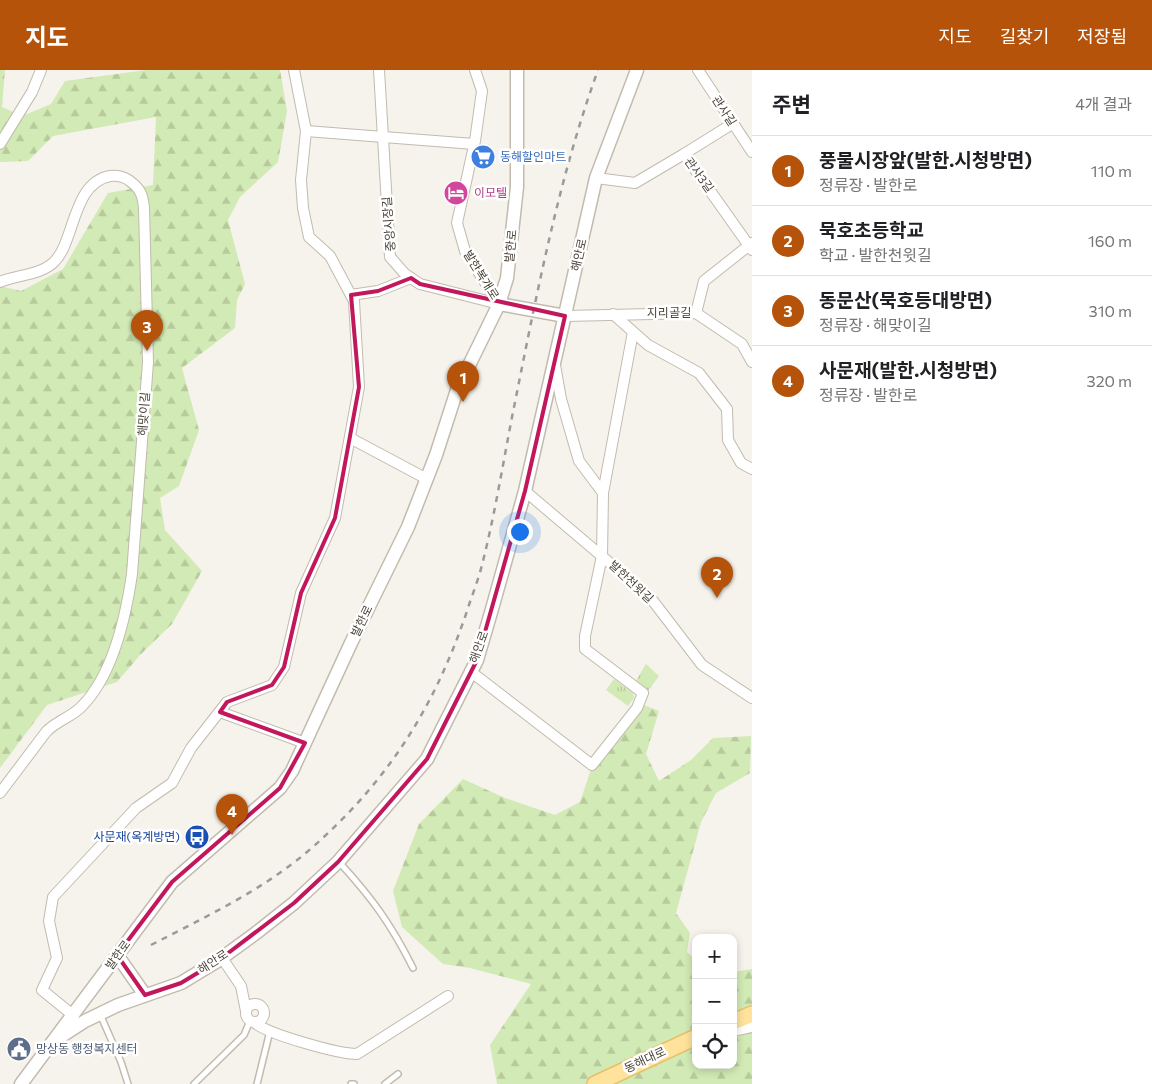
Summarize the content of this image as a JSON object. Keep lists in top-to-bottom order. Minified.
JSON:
{"streets":{"main road":["동해대로"],"street":["관사길","관사3길","중앙시장길","발한로","해안로","발한복개로","지리골길","해맞이길","발한천윗길"]},"crossings":[["관사3길","해안로"],["중앙시장길","발한로"],["중앙시장길","발한복개로"],["발한로","해안로"],["발한로","발한복개로"],["해안로","지리골길"],["해안로","발한천윗길"]],"places":{"supermarket":["동해할인마트"],"hotel":["이모텔"],"bus stop":["사문재(옥계방면)"],"public building":["망상동 행정복지센터"]},"page":{"header":"지도","nav":["지도","길찾기","저장됨"],"heading":["주변","4개 결과"],"list":[{"mark":"1","name":"풍물시장앞(발한.시청방면)","note":"정류장 · 발한로","value":"110 m"},{"mark":"2","name":"묵호초등학교","note":"학교 · 발한천윗길","value":"160 m"},{"mark":"3","name":"동문산(묵호등대방면)","note":"정류장 · 해맞이길","value":"310 m"},{"mark":"4","name":"사문재(발한.시청방면)","note":"정류장 · 발한로","value":"320 m"}],"pins":["3","1","2","4"],"map_buttons":["+","−"]}}
